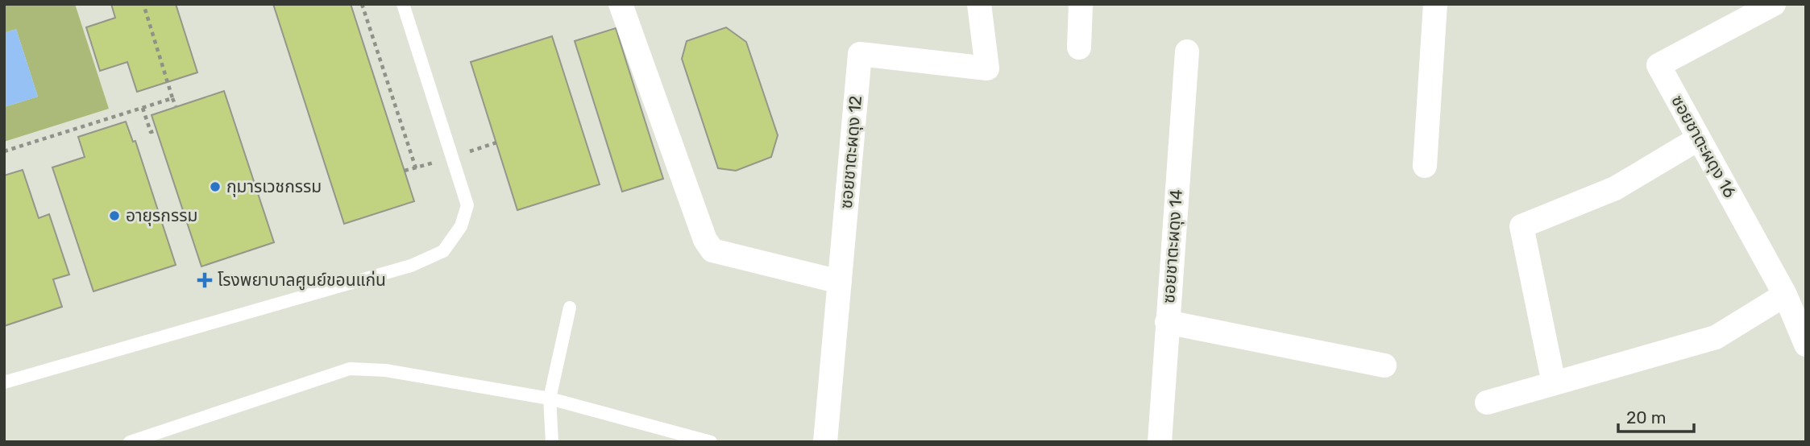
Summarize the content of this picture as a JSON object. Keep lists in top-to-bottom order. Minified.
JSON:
{"streets":{"street":["ซอยชาตะผดุง 16","ซอยชาตะผดุง 12","ซอยชาตะผดุง 14"]},"places":{"other":["กุมารเวชกรรม","อายุรกรรม"],"health":["โรงพยาบาลศูนย์ขอนแก่น"]},"scale_bar":"20 m"}
